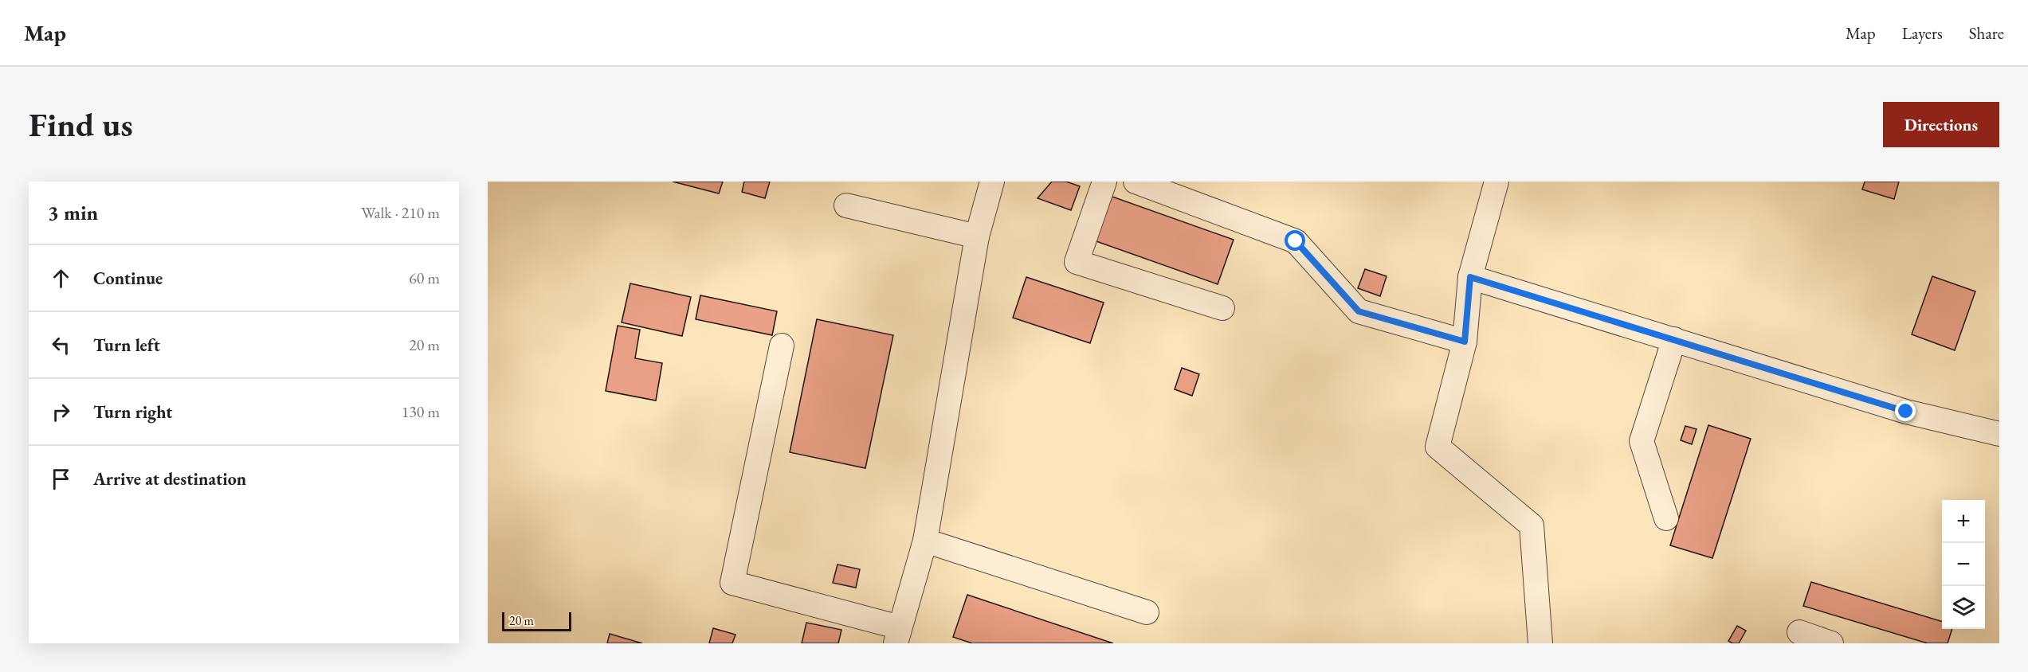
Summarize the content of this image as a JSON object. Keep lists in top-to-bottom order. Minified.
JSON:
{"scale_bar":"20 m","page":{"header":"Map","nav":["Map","Layers","Share"],"buttons":"Directions","title":"Find us","heading":["3 min","Walk · 210 m"],"list":[["Continue","60 m"],["Turn left","20 m"],["Turn right","130 m"],"Arrive at destination"],"map_buttons":["+","−"],"scale":"20 m"}}
